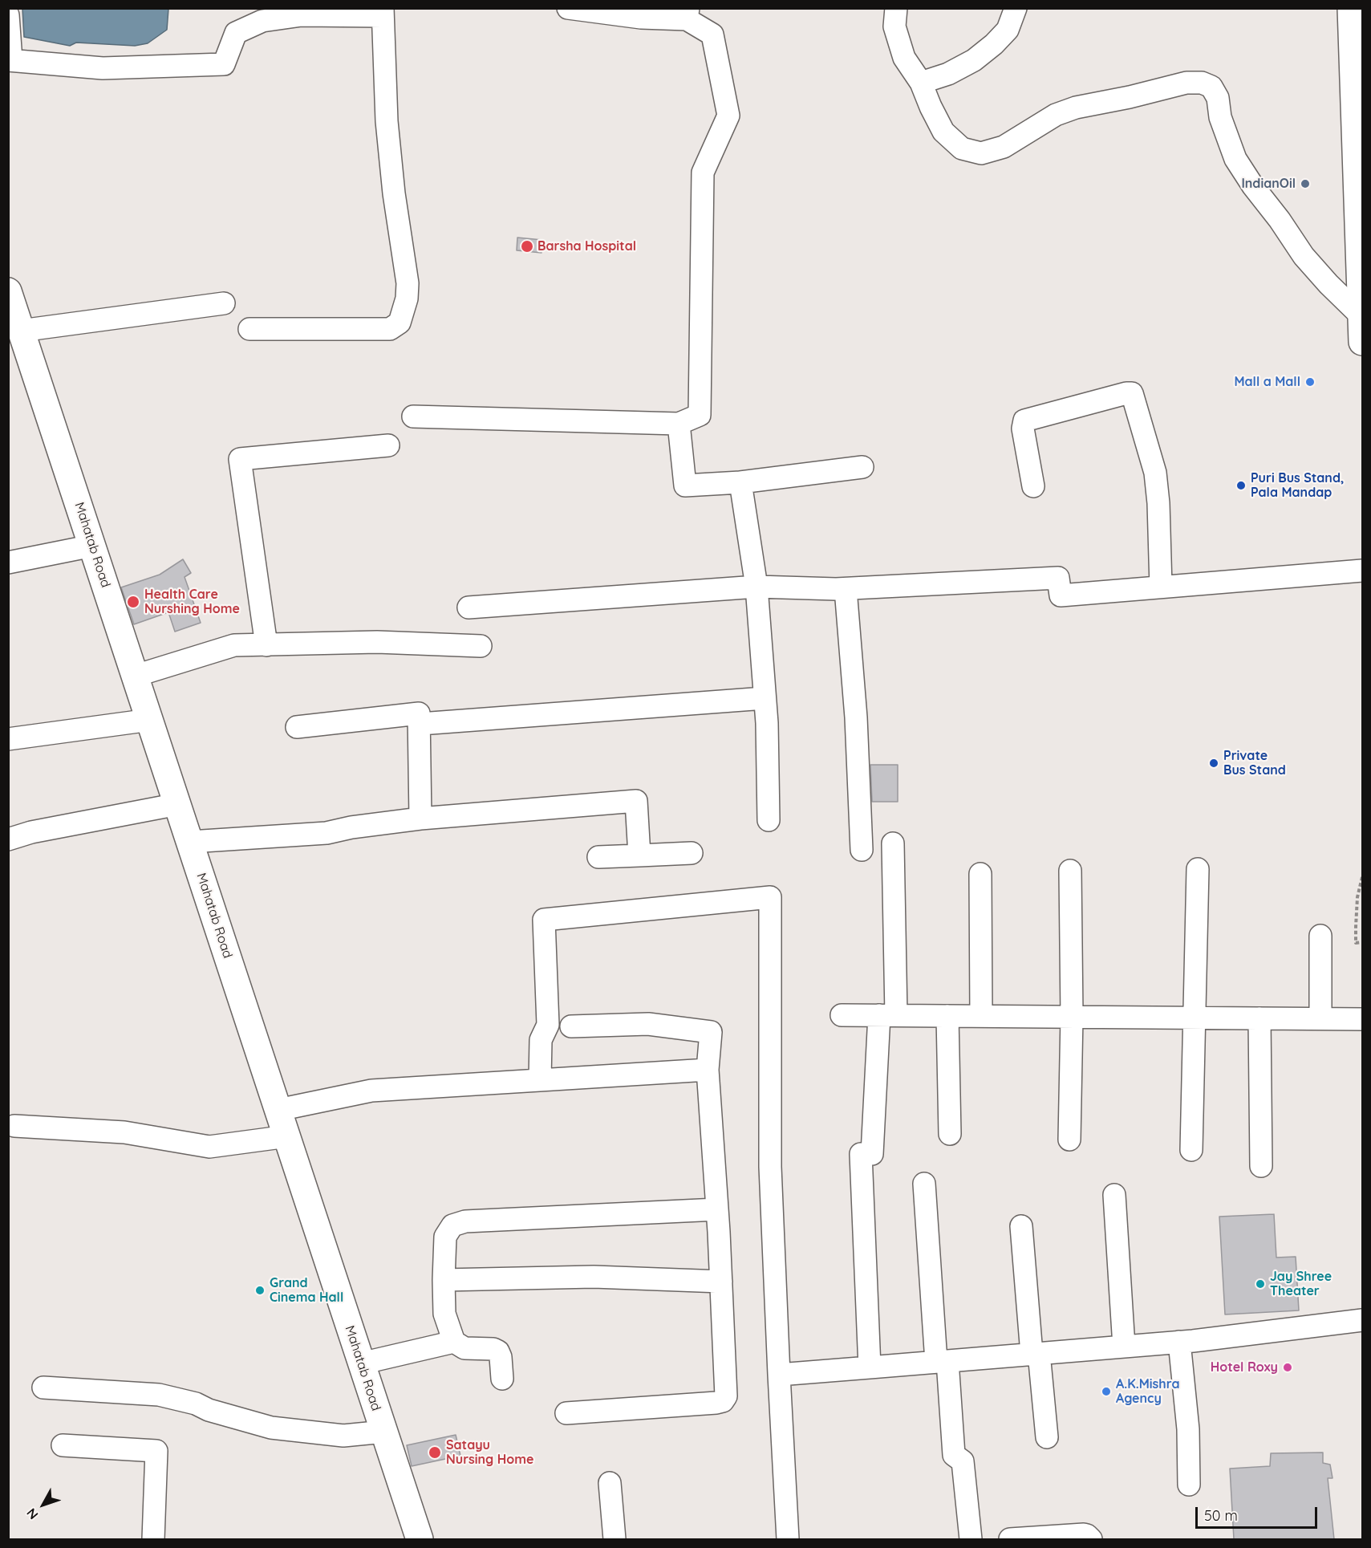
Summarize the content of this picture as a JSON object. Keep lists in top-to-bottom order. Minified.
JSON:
{"streets":{"main road":["Mahatab Road"]},"places":["IndianOil","Barsha Hospital","Mall a Mall","Puri Bus Stand, Pala Mandap","Health Care Nurshing Home","Private Bus Stand","Jay Shree Theater","Grand Cinema Hall","Hotel Roxy","A.K.Mishra Agency","Satayu Nursing Home"],"scale_bar":"50 m","north":"bottom left"}
